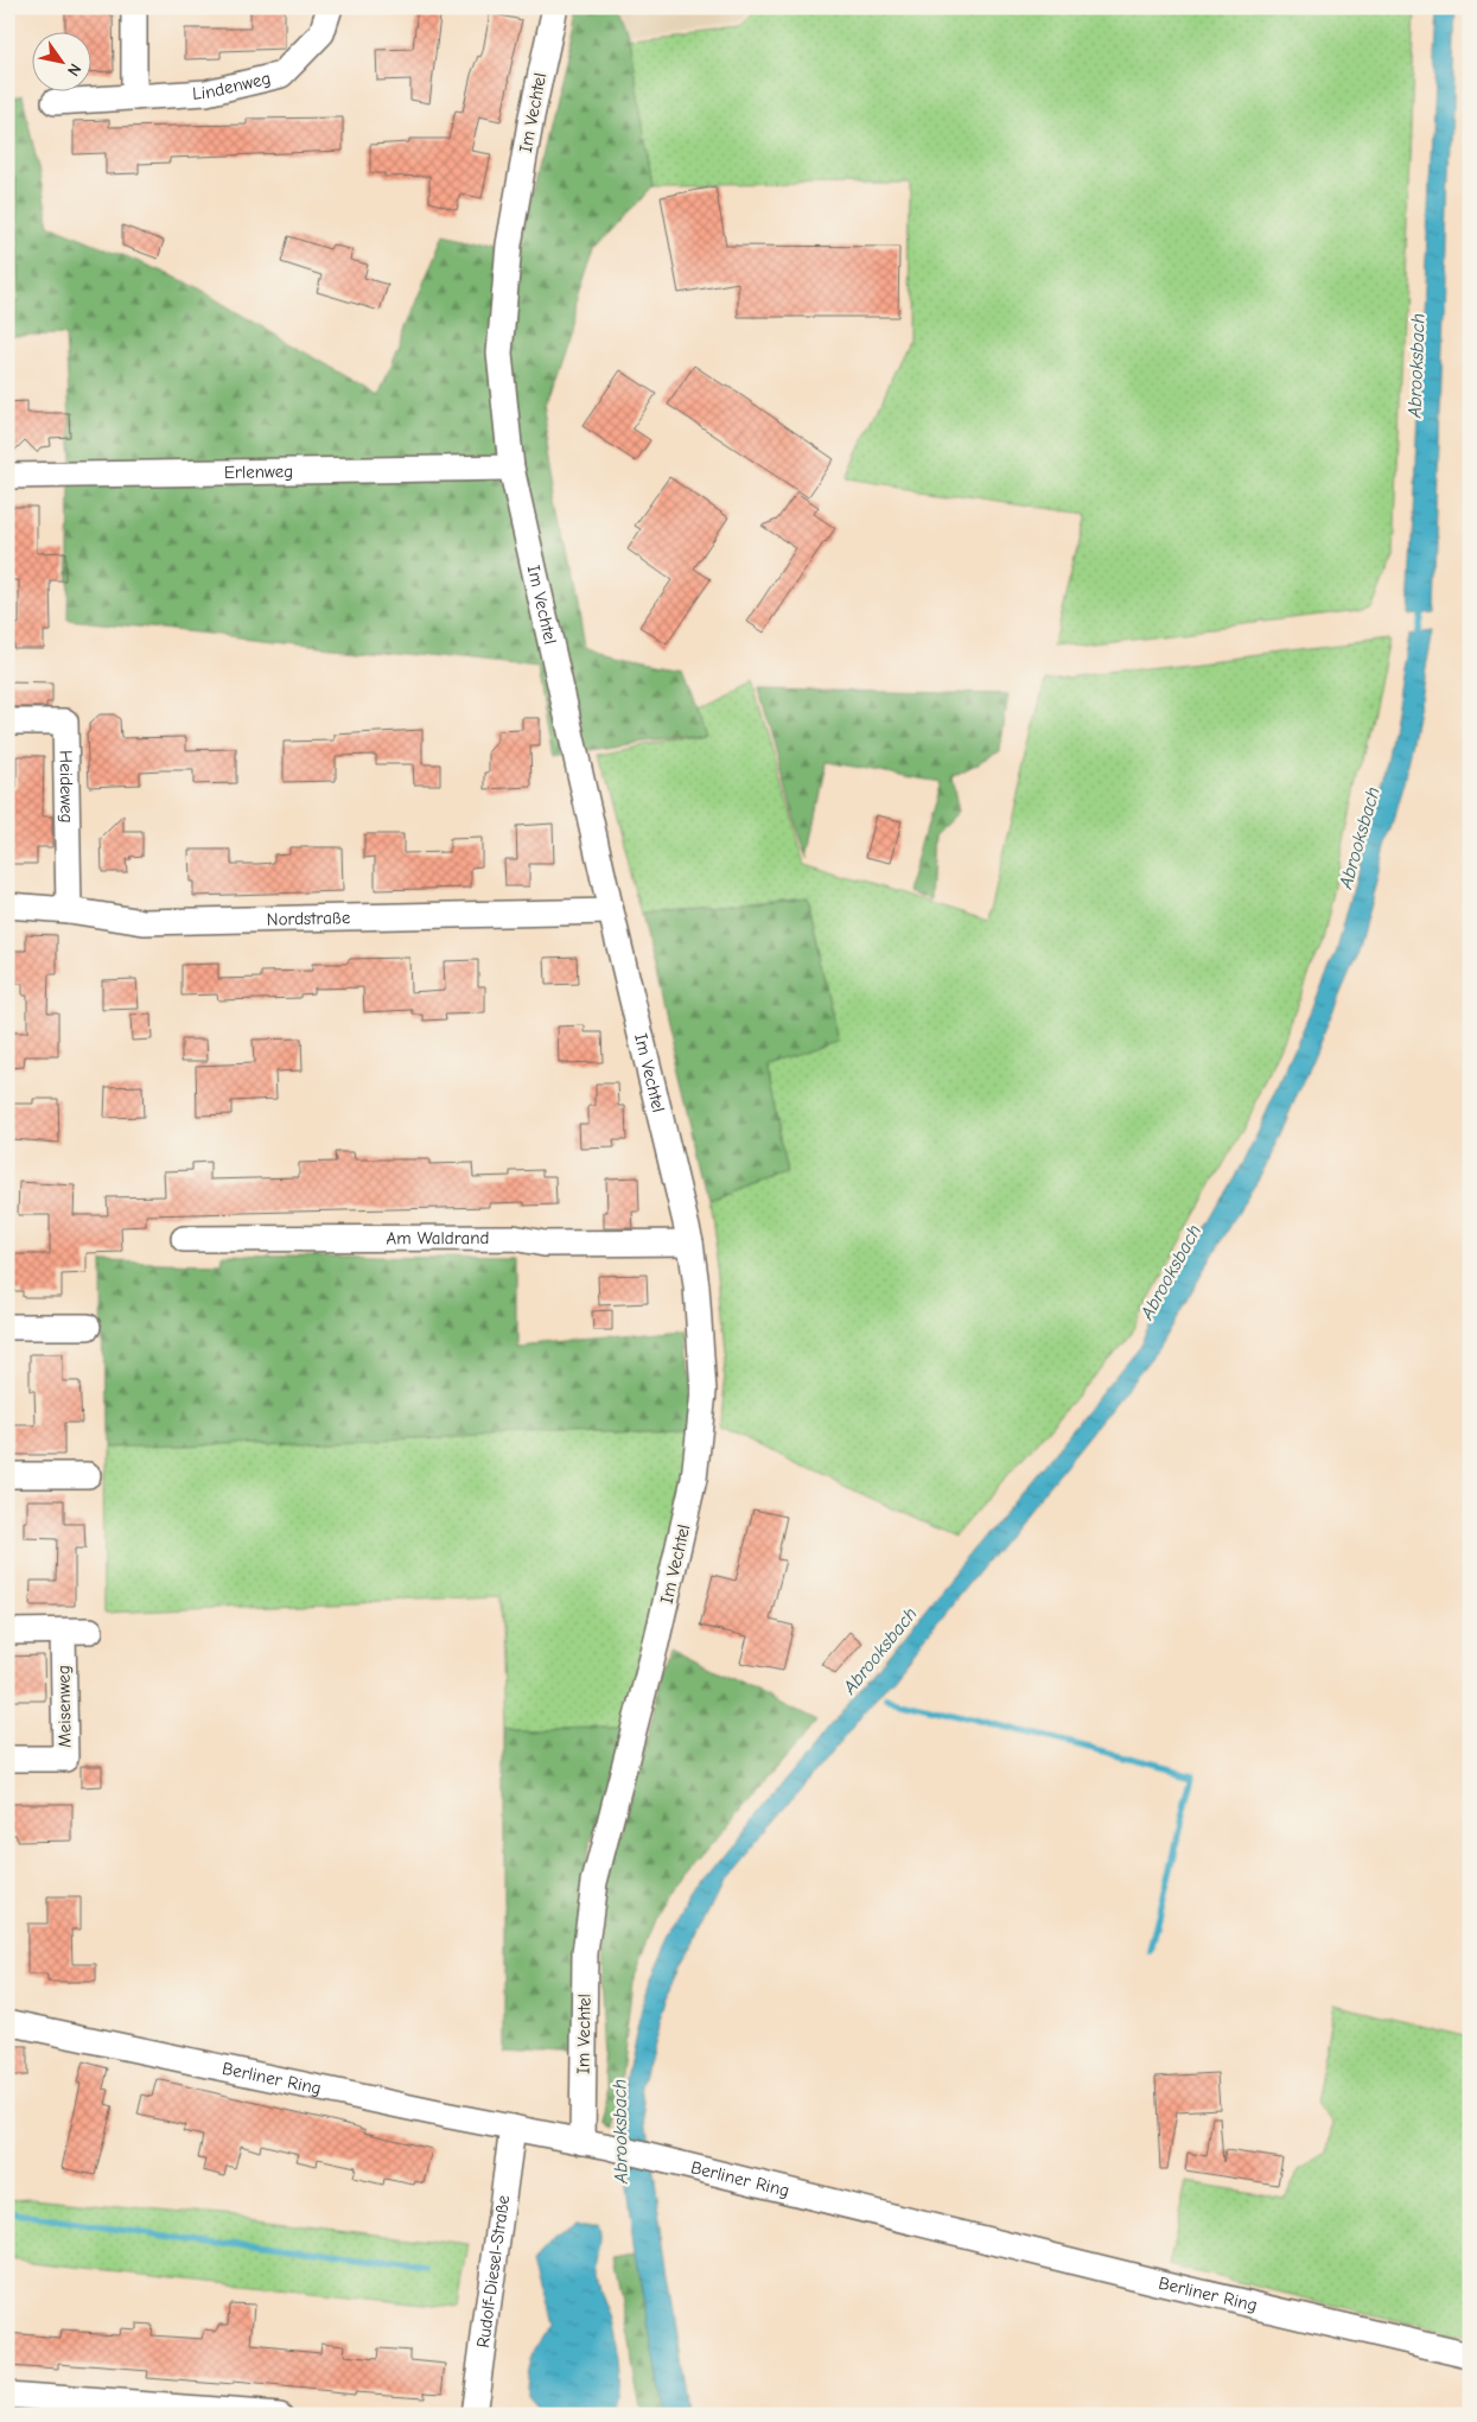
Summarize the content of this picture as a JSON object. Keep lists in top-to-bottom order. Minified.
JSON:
{"streets":{"street":["Lindenweg","Im Vechtel","Erlenweg","Heideweg","Nordstraße","Am Waldrand","Meisenweg","Berliner Ring","Rudolf-Diesel-Straße"]},"crossings":[["Im Vechtel","Erlenweg"],["Im Vechtel","Nordstraße"],["Im Vechtel","Am Waldrand"],["Im Vechtel","Berliner Ring"],["Heideweg","Nordstraße"],["Berliner Ring","Rudolf-Diesel-Straße"]],"water":["Abrooksbach"],"north":"bottom right"}
